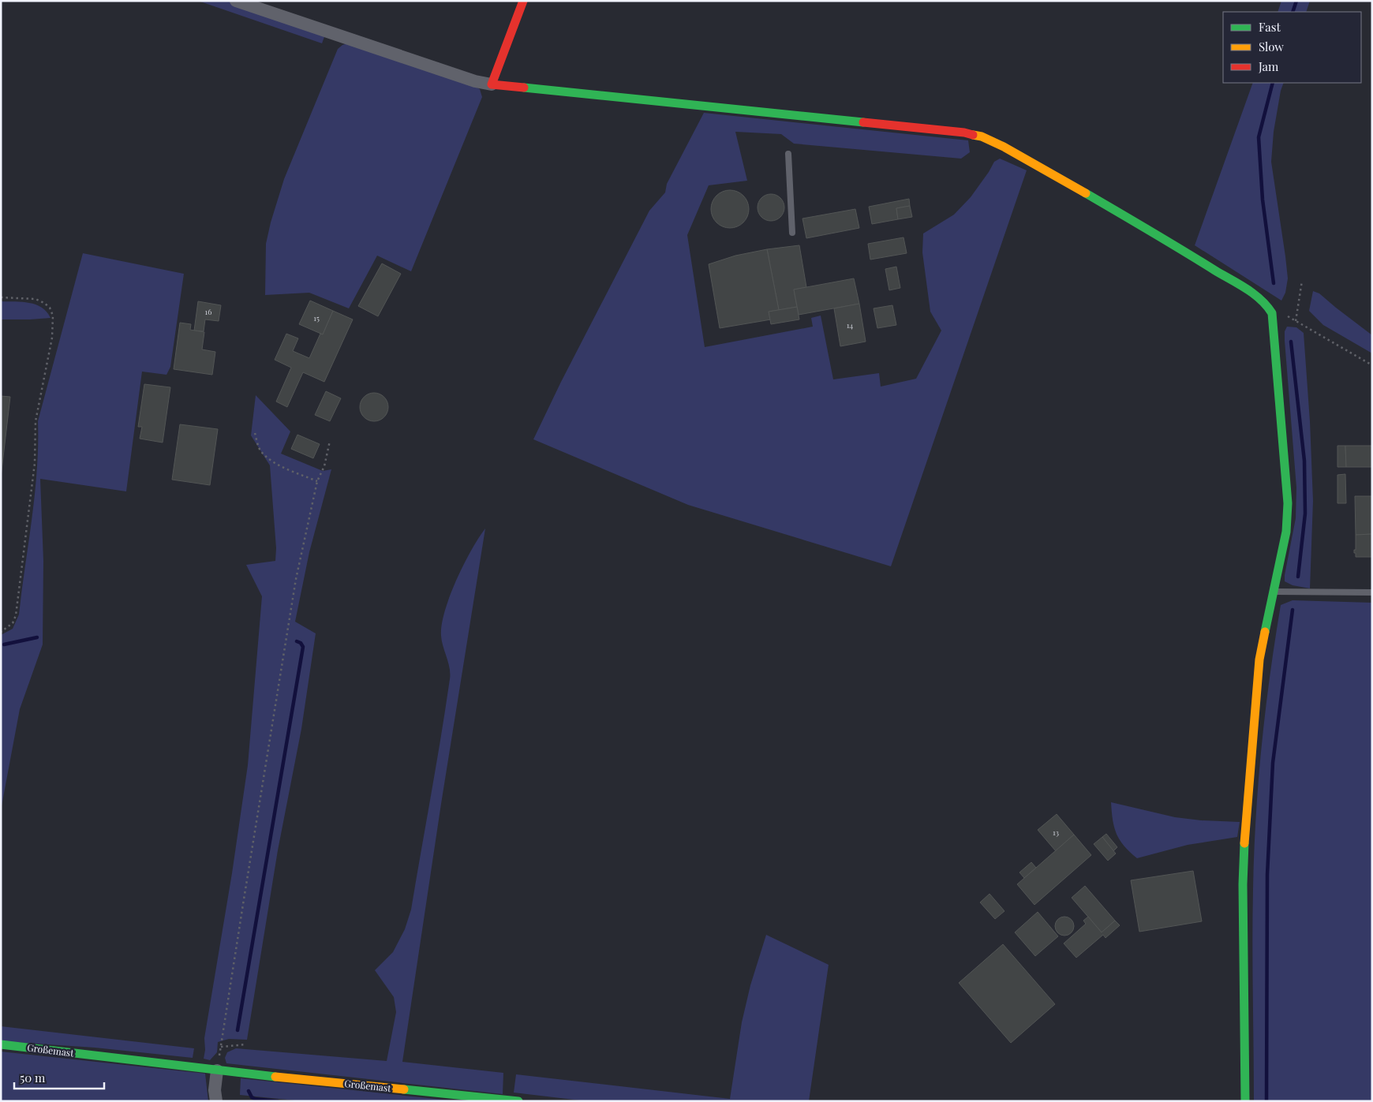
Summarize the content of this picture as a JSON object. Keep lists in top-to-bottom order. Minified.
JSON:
{"streets":{"street":["Großemast"]},"house_numbers":["16","15","14","13"],"legend":["Fast","Slow","Jam"],"scale_bar":"50 m"}
